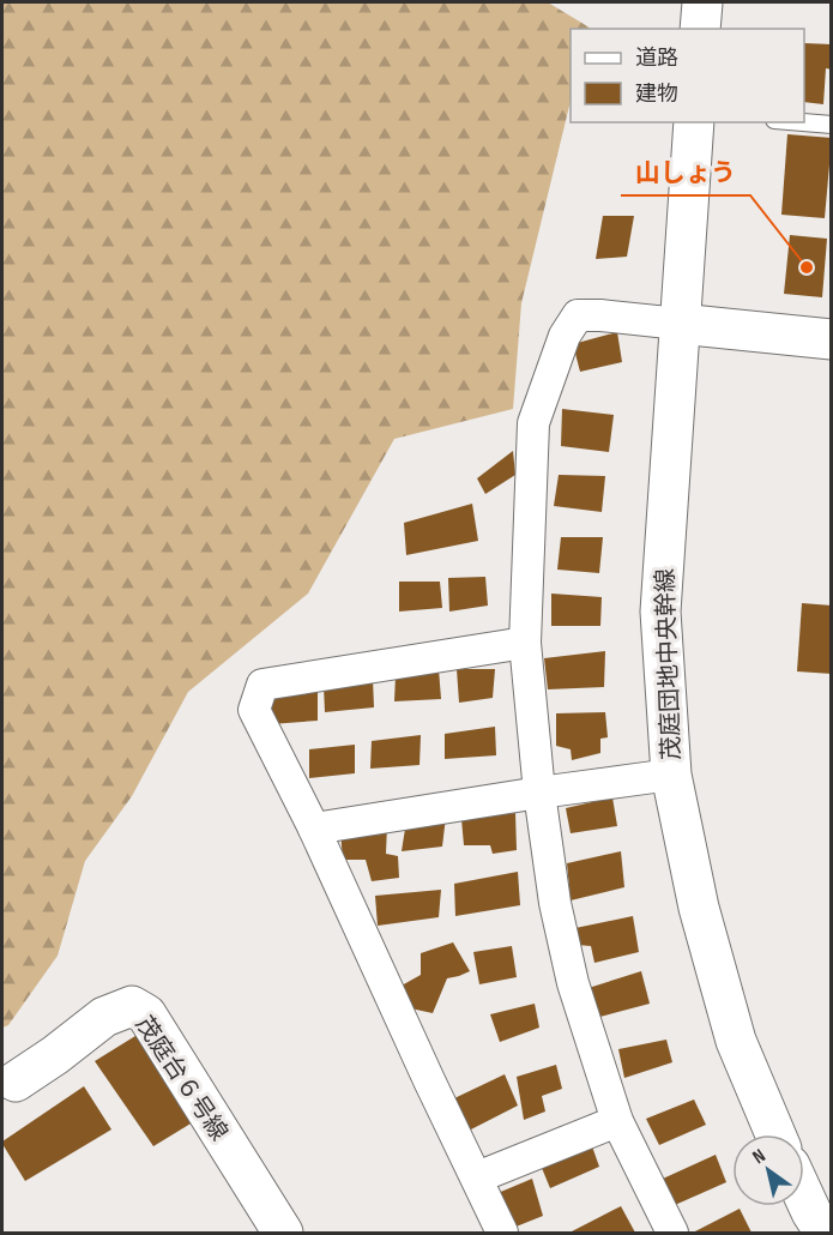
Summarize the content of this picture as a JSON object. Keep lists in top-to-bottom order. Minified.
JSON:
{"streets":{"street":["茂庭団地中央幹線","茂庭台６号線"]},"places":["山しょう"],"legend":["道路","建物"],"north":"top left"}
